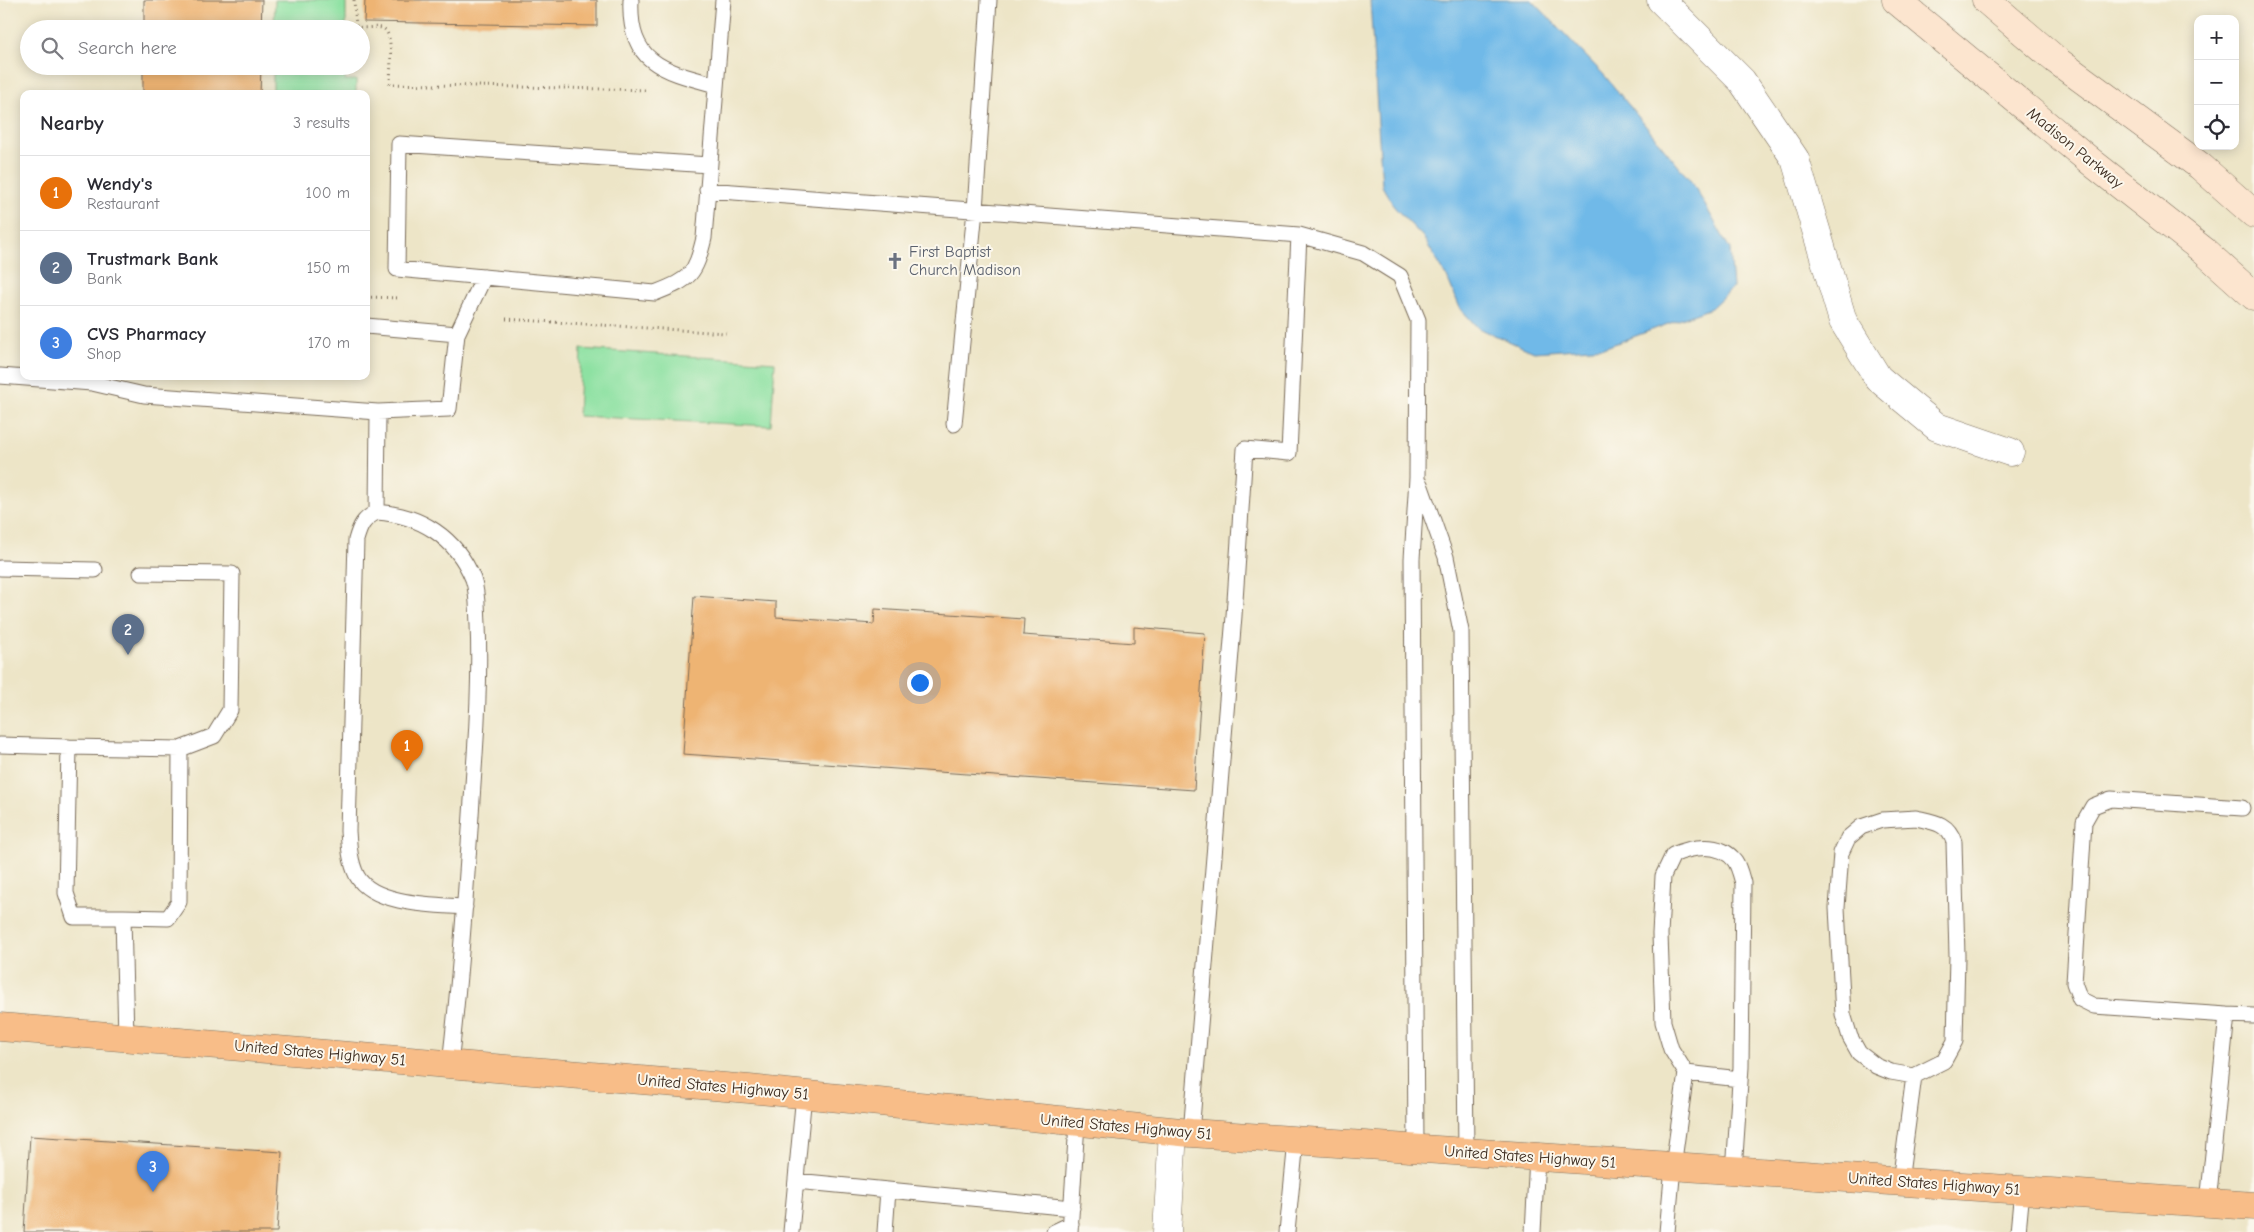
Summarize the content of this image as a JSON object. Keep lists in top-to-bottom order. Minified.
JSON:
{"streets":{"main road":["Madison Parkway","United States Highway 51"]},"places":{"church":["First Baptist Church Madison"]},"page":{"map_buttons":["+","−"],"search":"Search here","heading":["Nearby","3 results"],"list":[{"mark":"1","name":"Wendy's","note":"Restaurant","value":"100 m"},{"mark":"2","name":"Trustmark Bank","note":"Bank","value":"150 m"},{"mark":"3","name":"CVS Pharmacy","note":"Shop","value":"170 m"}],"pins":["2","1","3"]}}
